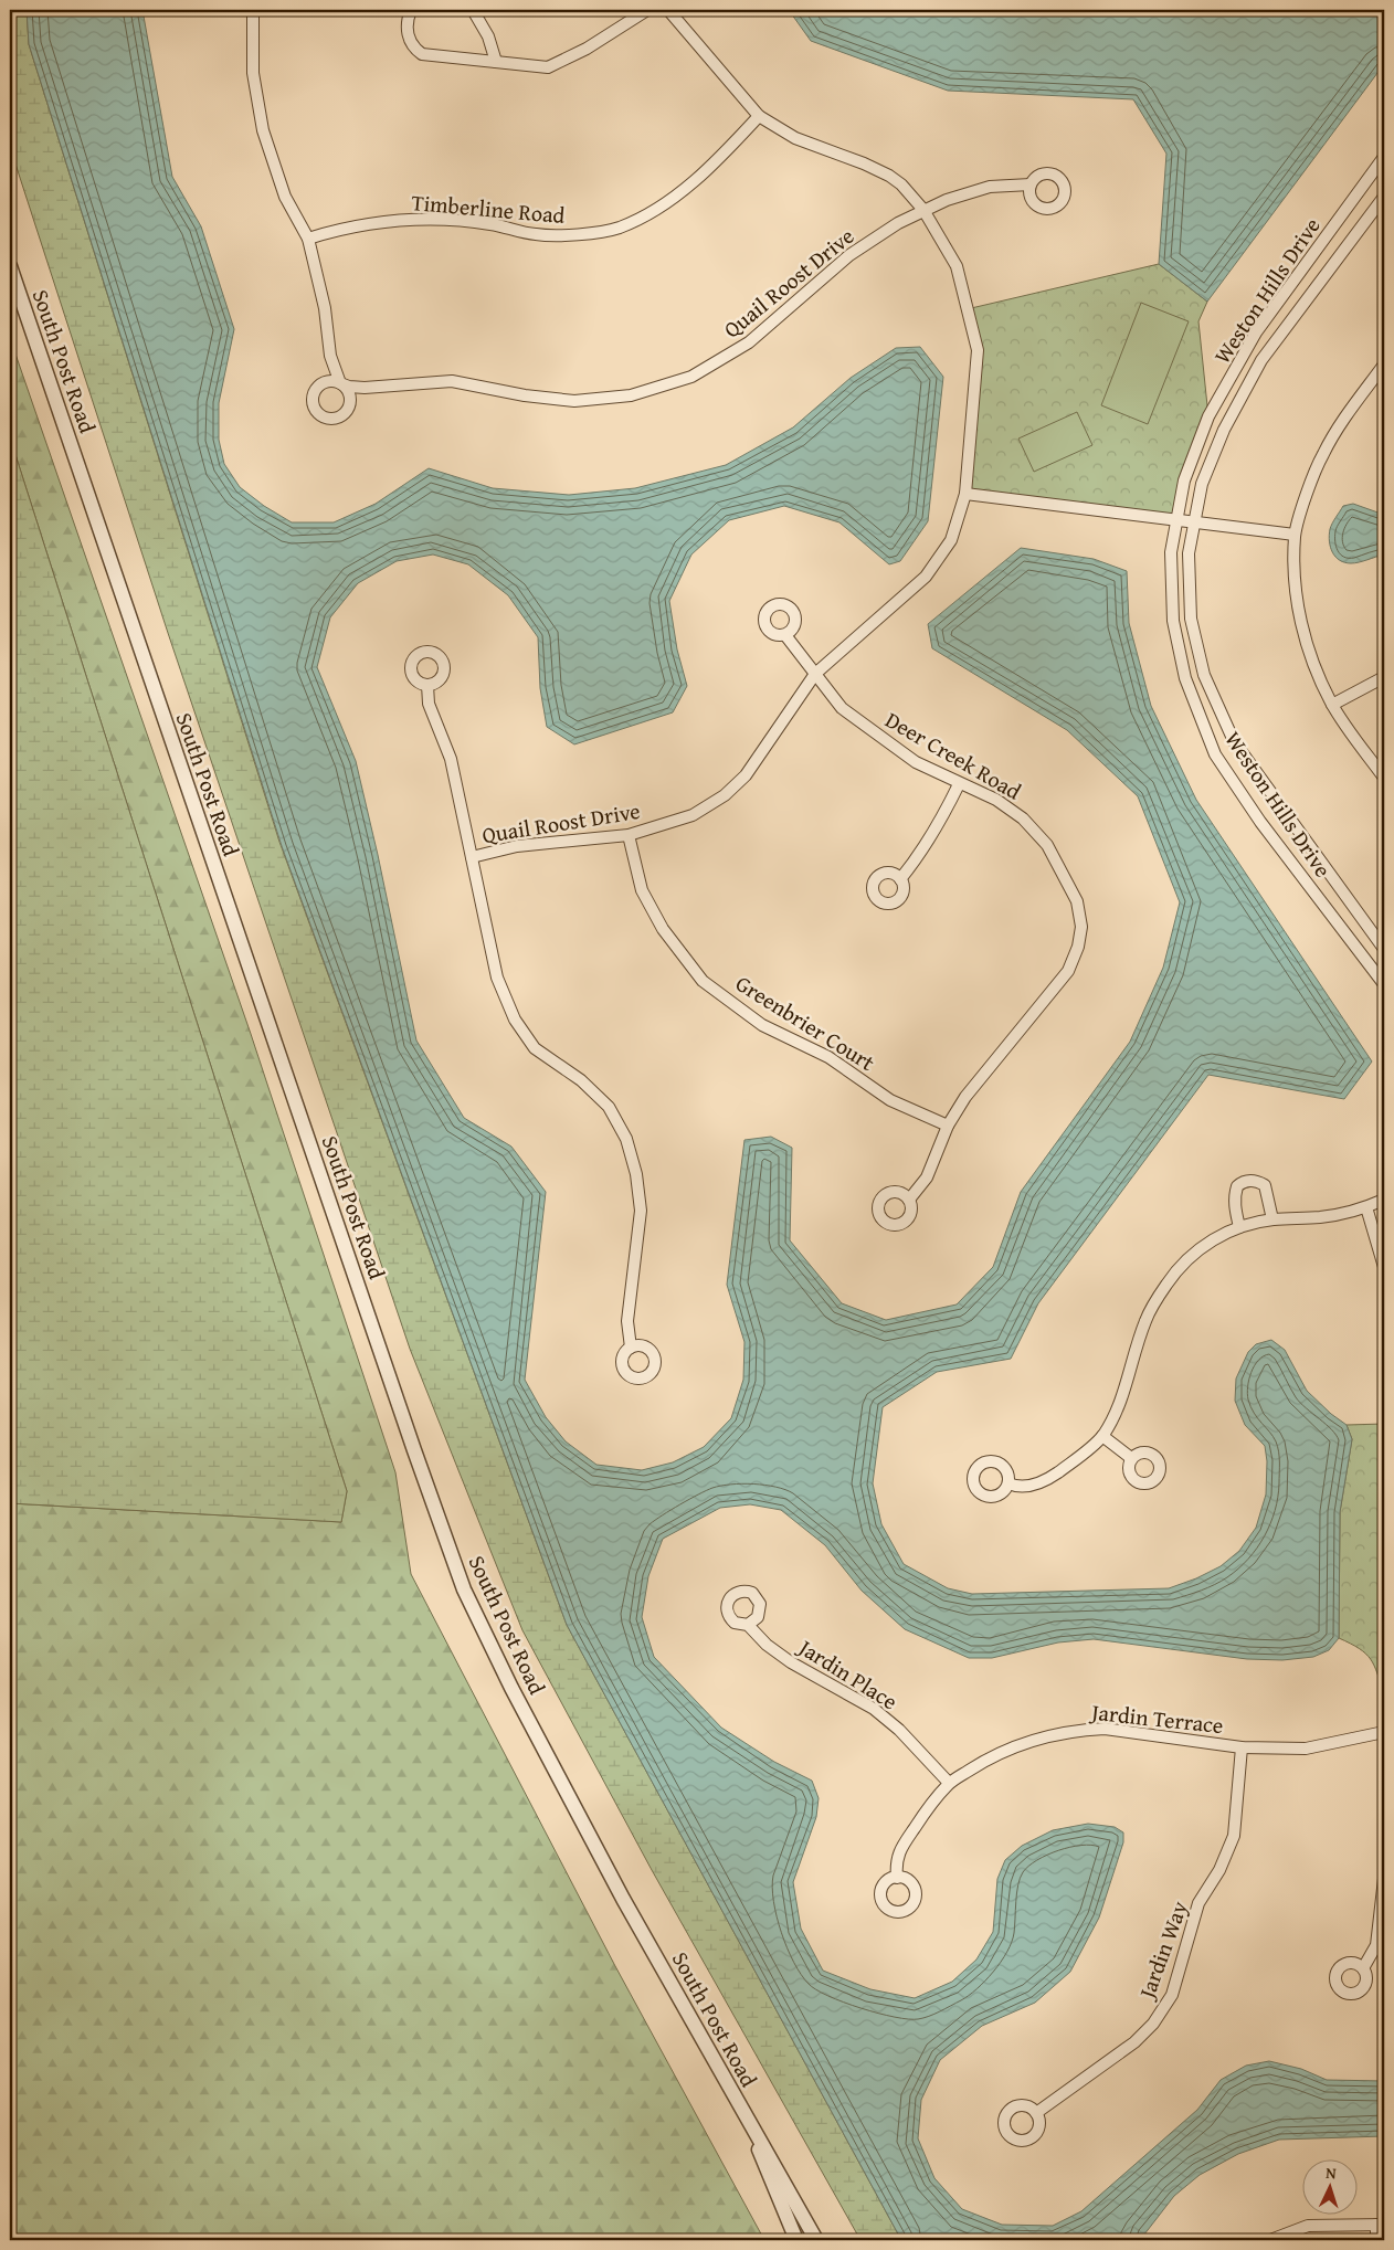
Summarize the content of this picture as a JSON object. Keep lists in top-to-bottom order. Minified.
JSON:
{"streets":{"street":["Timberline Road","Quail Roost Drive","Weston Hills Drive","South Post Road","Deer Creek Road","Greenbrier Court","Jardin Place","Jardin Terrace","Jardin Way"]},"crossings":[["Timberline Road","Quail Roost Drive"],["Quail Roost Drive","Deer Creek Road"],["Quail Roost Drive","Greenbrier Court"],["Deer Creek Road","Greenbrier Court"],["Jardin Place","Jardin Terrace"],["Jardin Terrace","Jardin Way"]],"north":"top"}
